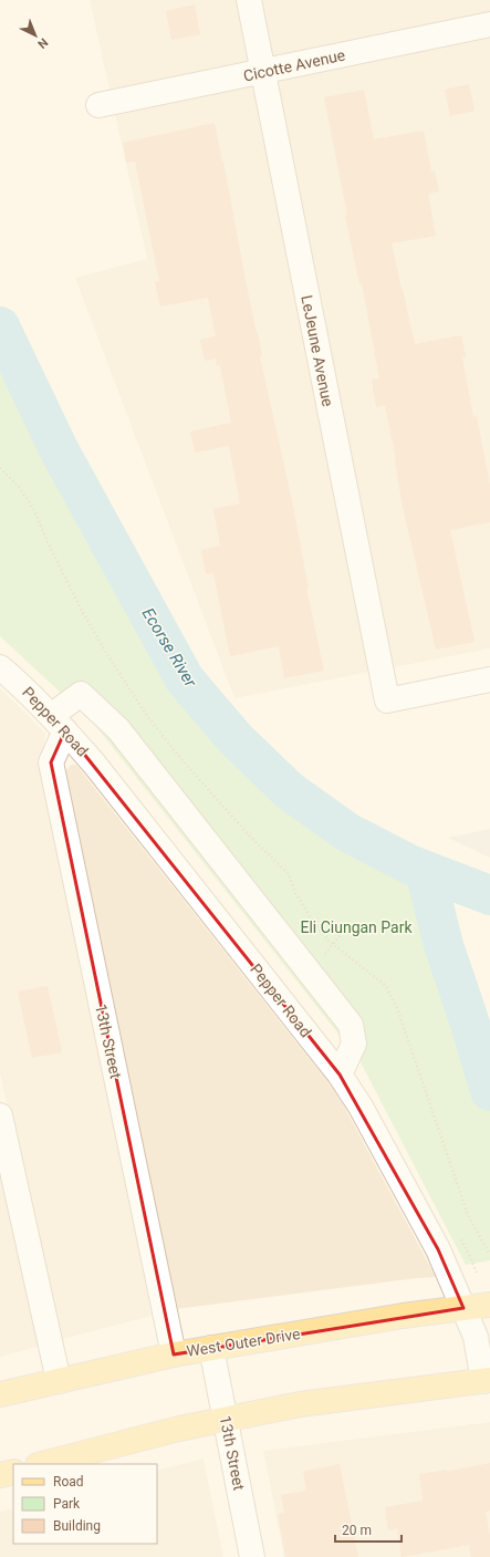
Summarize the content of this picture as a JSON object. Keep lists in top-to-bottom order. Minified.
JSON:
{"streets":{"main road":["West Outer Drive"],"street":["Cicotte Avenue","LeJeune Avenue","Pepper Road","13th Street"]},"crossings":[["Cicotte Avenue","LeJeune Avenue"],["Pepper Road","13th Street"],["Pepper Road","West Outer Drive"],["13th Street","West Outer Drive"]],"water":["Ecorse River"],"parks":["Eli Ciungan Park"],"legend":["Road","Park","Building"],"scale_bar":"20 m","north":"bottom right"}
